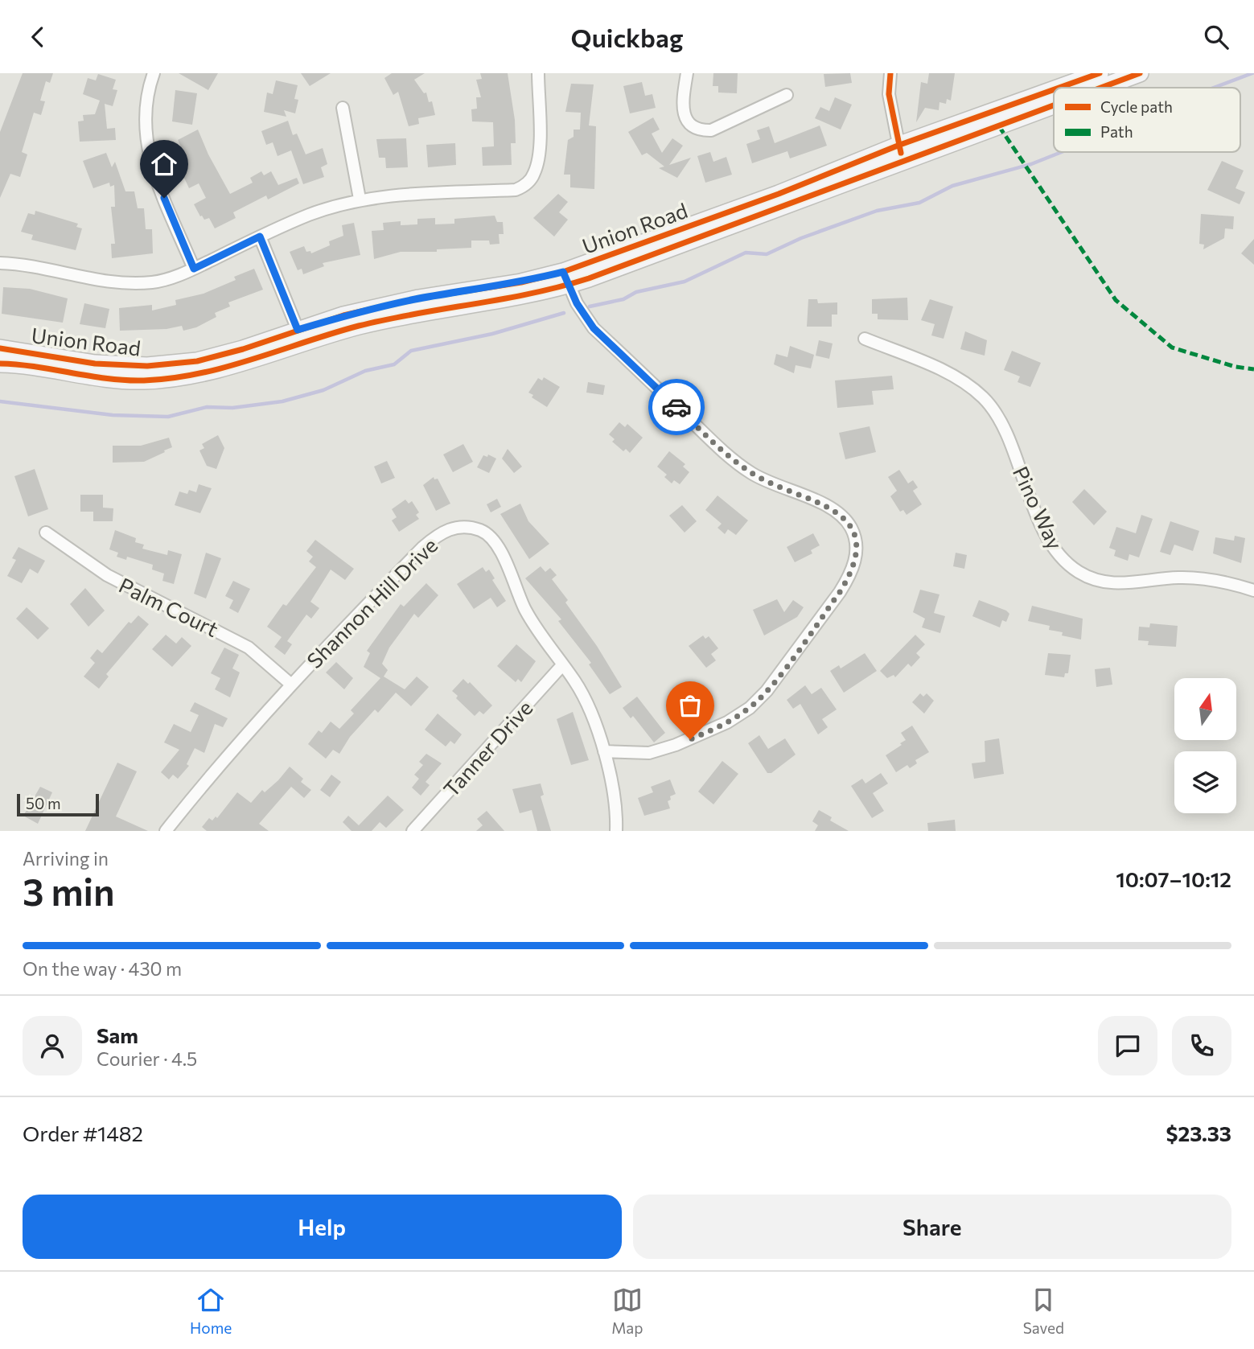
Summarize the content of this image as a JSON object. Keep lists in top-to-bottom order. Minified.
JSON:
{"streets":{"main road":["Union Road"],"street":["Pino Way","Shannon Hill Drive","Palm Court","Tanner Drive"]},"crossings":[["Shannon Hill Drive","Palm Court"],["Shannon Hill Drive","Tanner Drive"]],"legend":["Cycle path","Path"],"scale_bar":"50 m","north":"top","page":{"header":"Quickbag","scale":"50 m","heading":["3 min","Arriving in","10:07–10:12"],"panel":["Sam","Courier · 4.5","Order #1482","$23.33"],"bar":"On the way · 430 m","buttons":["Help","Share"],"tabs":["Home","Map","Saved"]}}
